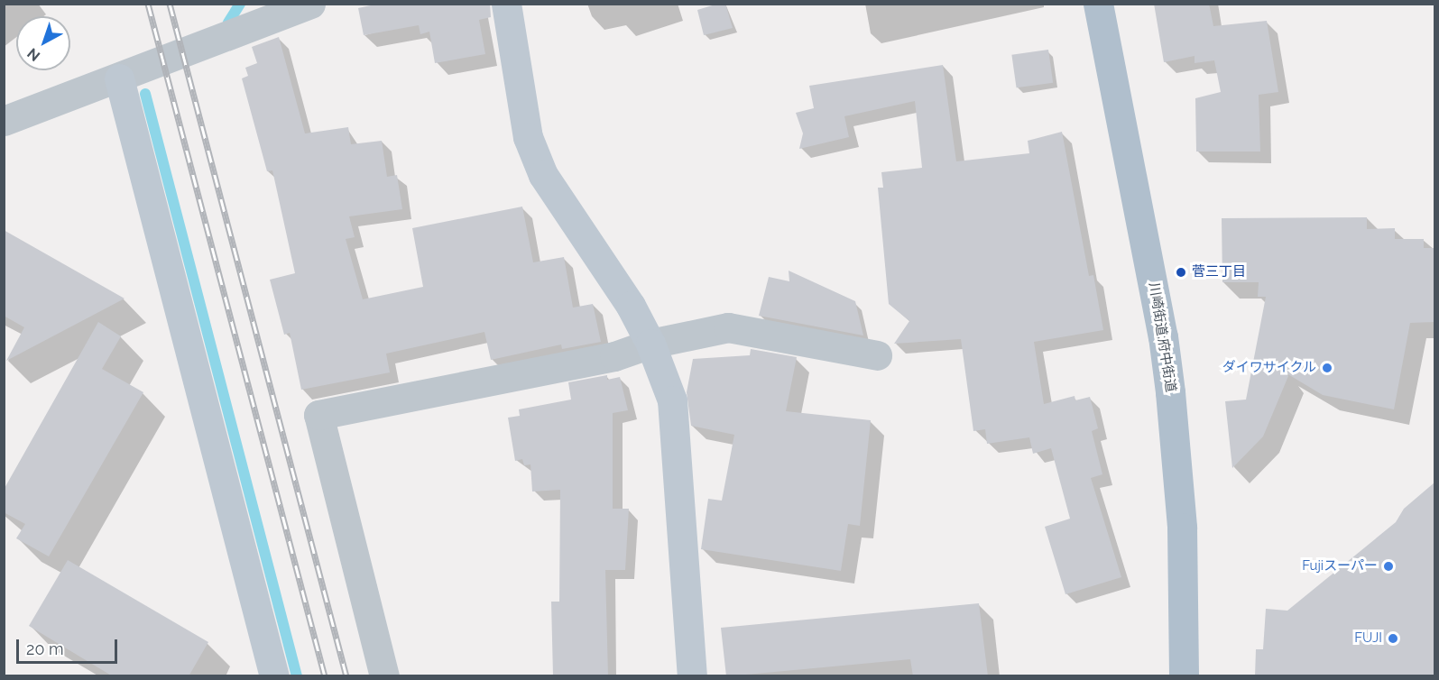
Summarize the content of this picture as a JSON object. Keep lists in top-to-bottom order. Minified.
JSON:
{"streets":{"main road":["川崎街道;府中街道"]},"places":["菅三丁目","ダイワサイクル","Fujiスーパー","FUJI"],"scale_bar":"20 m","north":"bottom left"}
